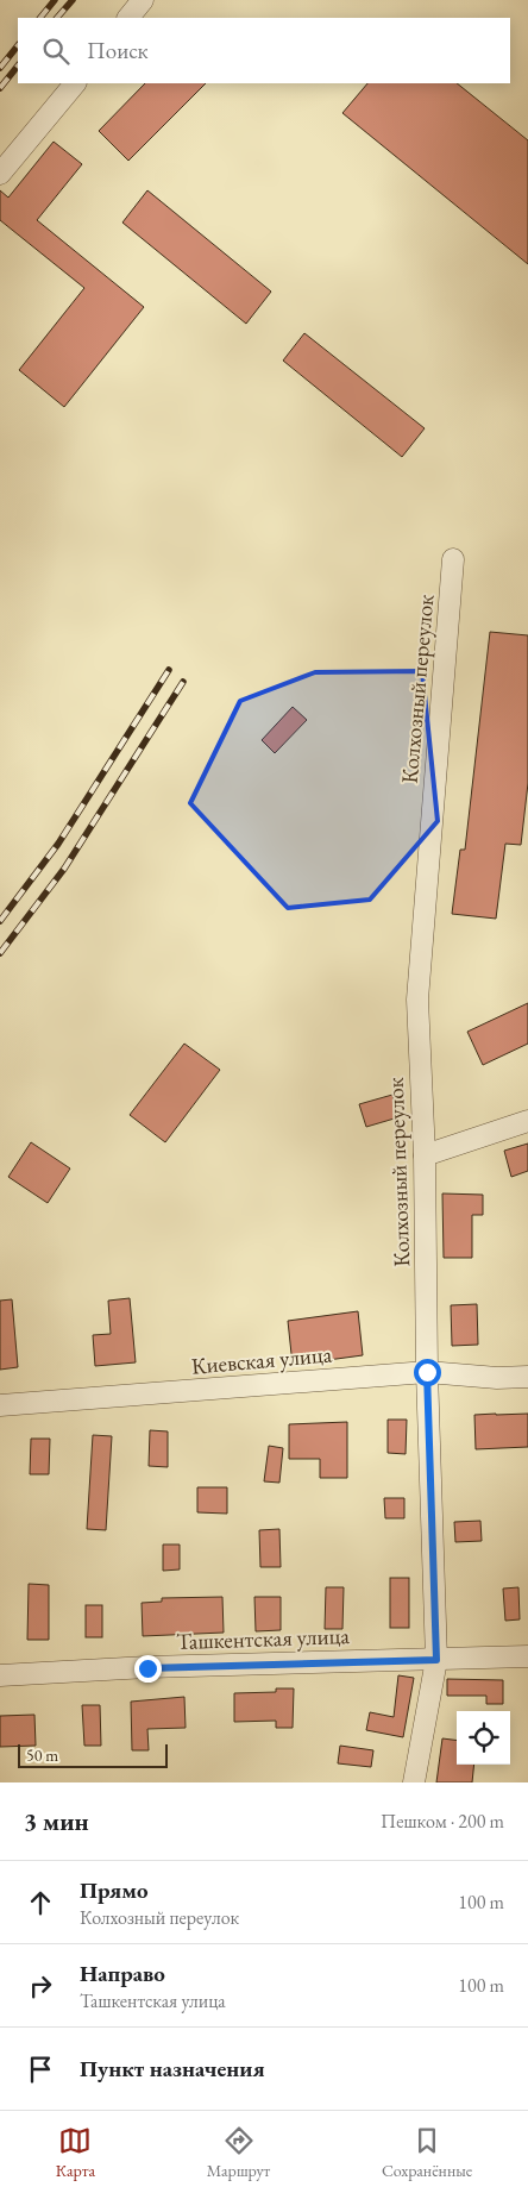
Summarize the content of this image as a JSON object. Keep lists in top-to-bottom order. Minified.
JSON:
{"streets":{"street":["Колхозный переулок","Киевская улица","Ташкентская улица"]},"crossings":[["Колхозный переулок","Киевская улица"],["Колхозный переулок","Ташкентская улица"]],"scale_bar":"50 m","page":{"search":"Поиск","scale":"50 m","heading":["3 мин","Пешком · 200 m"],"list":[["Прямо","Колхозный переулок","100 m"],["Направо","Ташкентская улица","100 m"],"Пункт назначения"],"nav":["Карта","Маршрут","Сохранённые"]}}
